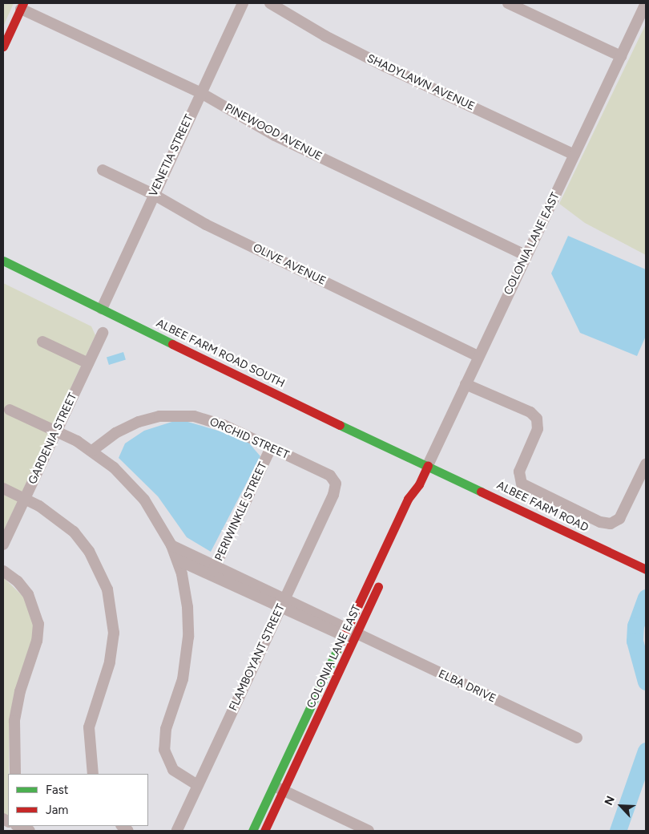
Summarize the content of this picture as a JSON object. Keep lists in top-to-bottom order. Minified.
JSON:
{"streets":{"street":["SHADYLAWN AVENUE","PINEWOOD AVENUE","VENETIA STREET","COLONIA LANE EAST","OLIVE AVENUE","ALBEE FARM ROAD SOUTH","GARDENIA STREET","ORCHID STREET","ALBEE FARM ROAD","PERIWINKLE STREET","FLAMBOYANT STREET","ELBA DRIVE"]},"crossings":[["SHADYLAWN AVENUE","COLONIA LANE EAST"],["PINEWOOD AVENUE","VENETIA STREET"],["PINEWOOD AVENUE","COLONIA LANE EAST"],["VENETIA STREET","OLIVE AVENUE"],["VENETIA STREET","ALBEE FARM ROAD SOUTH"],["COLONIA LANE EAST","OLIVE AVENUE"],["COLONIA LANE EAST","ALBEE FARM ROAD SOUTH"],["COLONIA LANE EAST","ALBEE FARM ROAD"],["COLONIA LANE EAST","ELBA DRIVE"],["ALBEE FARM ROAD SOUTH","ALBEE FARM ROAD"],["ORCHID STREET","PERIWINKLE STREET"],["ORCHID STREET","FLAMBOYANT STREET"],["PERIWINKLE STREET","ELBA DRIVE"],["FLAMBOYANT STREET","ELBA DRIVE"]],"legend":["Fast","Jam"],"north":"top left"}
